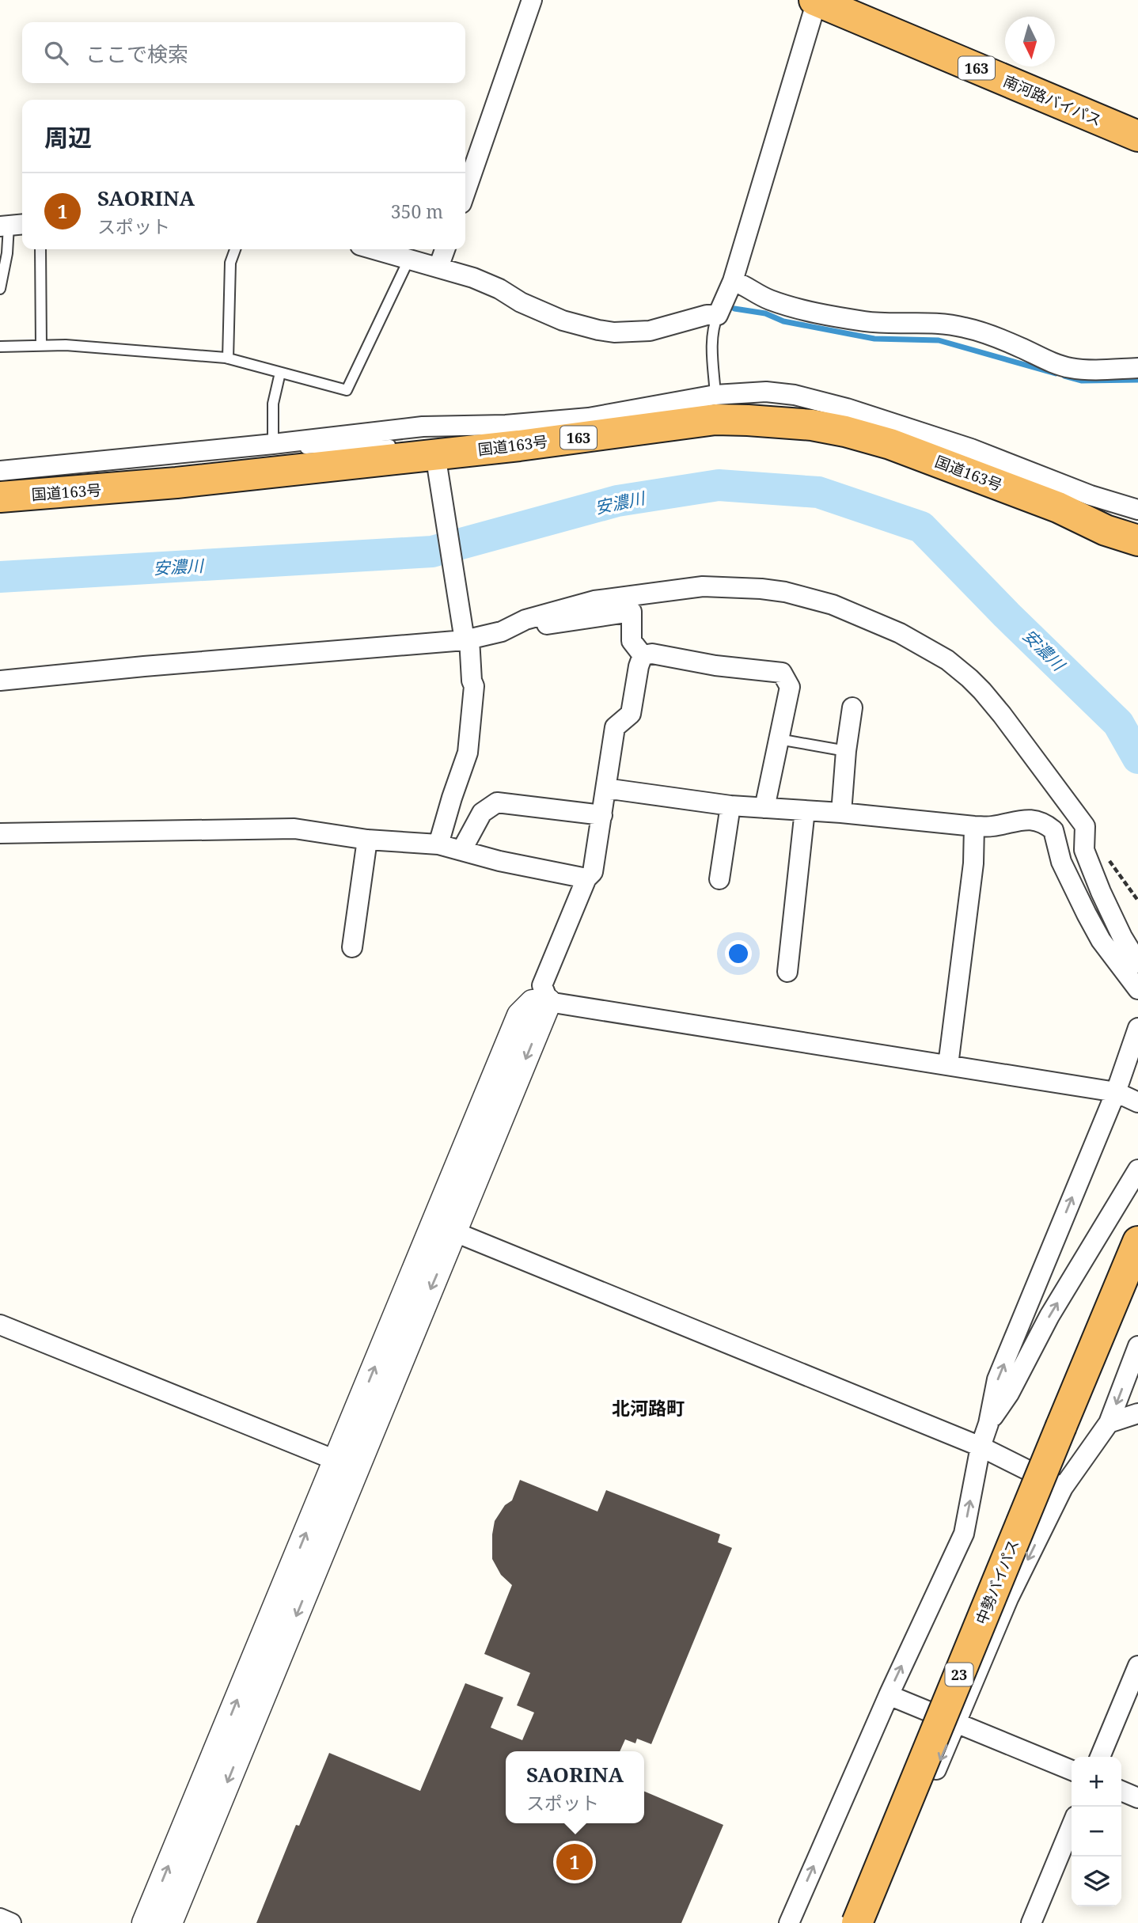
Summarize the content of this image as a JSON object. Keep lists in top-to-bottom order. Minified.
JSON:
{"streets":{"highway":["163","南河路バイパス","国道163号","中勢バイパス","23"]},"districts":["北河路町"],"water":["安濃川"],"north":"bottom","page":{"search":"ここで検索","heading":"周辺","list":[{"mark":"1","name":"SAORINA","note":"スポット","value":"350 m"}],"popup":["SAORINA","スポット"],"map_buttons":["+","−"],"pins":"1"}}
